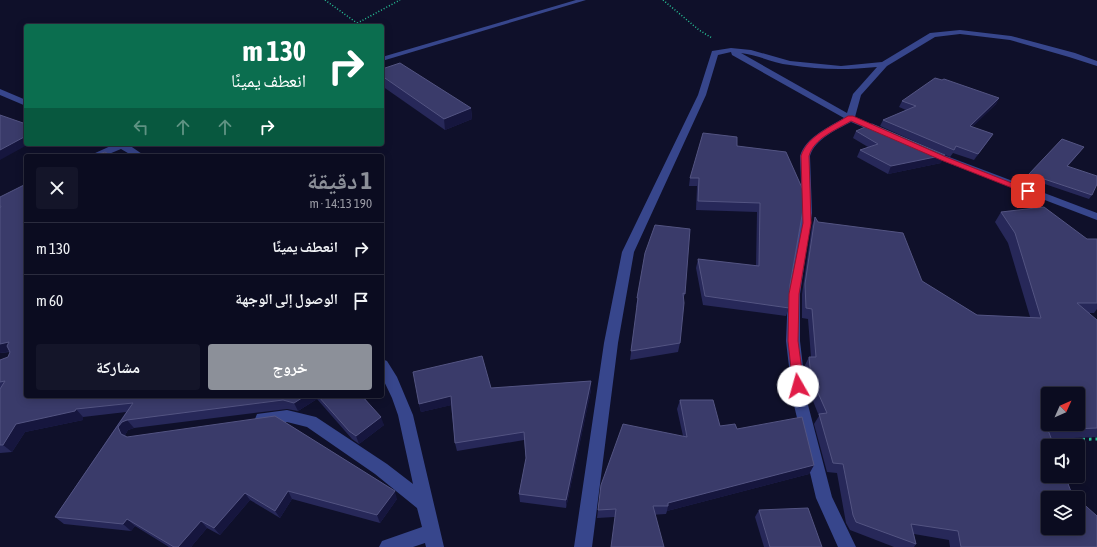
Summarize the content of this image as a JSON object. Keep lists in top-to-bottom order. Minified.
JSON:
{"north":"top right","page":{"turn":["130 m","انعطف يمينًا"],"heading":["1 دقيقة","190 m · 14:13"],"list":[{"name":"انعطف يمينًا","value":"130 m"},{"name":"الوصول إلى الوجهة","value":"60 m"}],"buttons":["خروج","مشاركة"]}}
